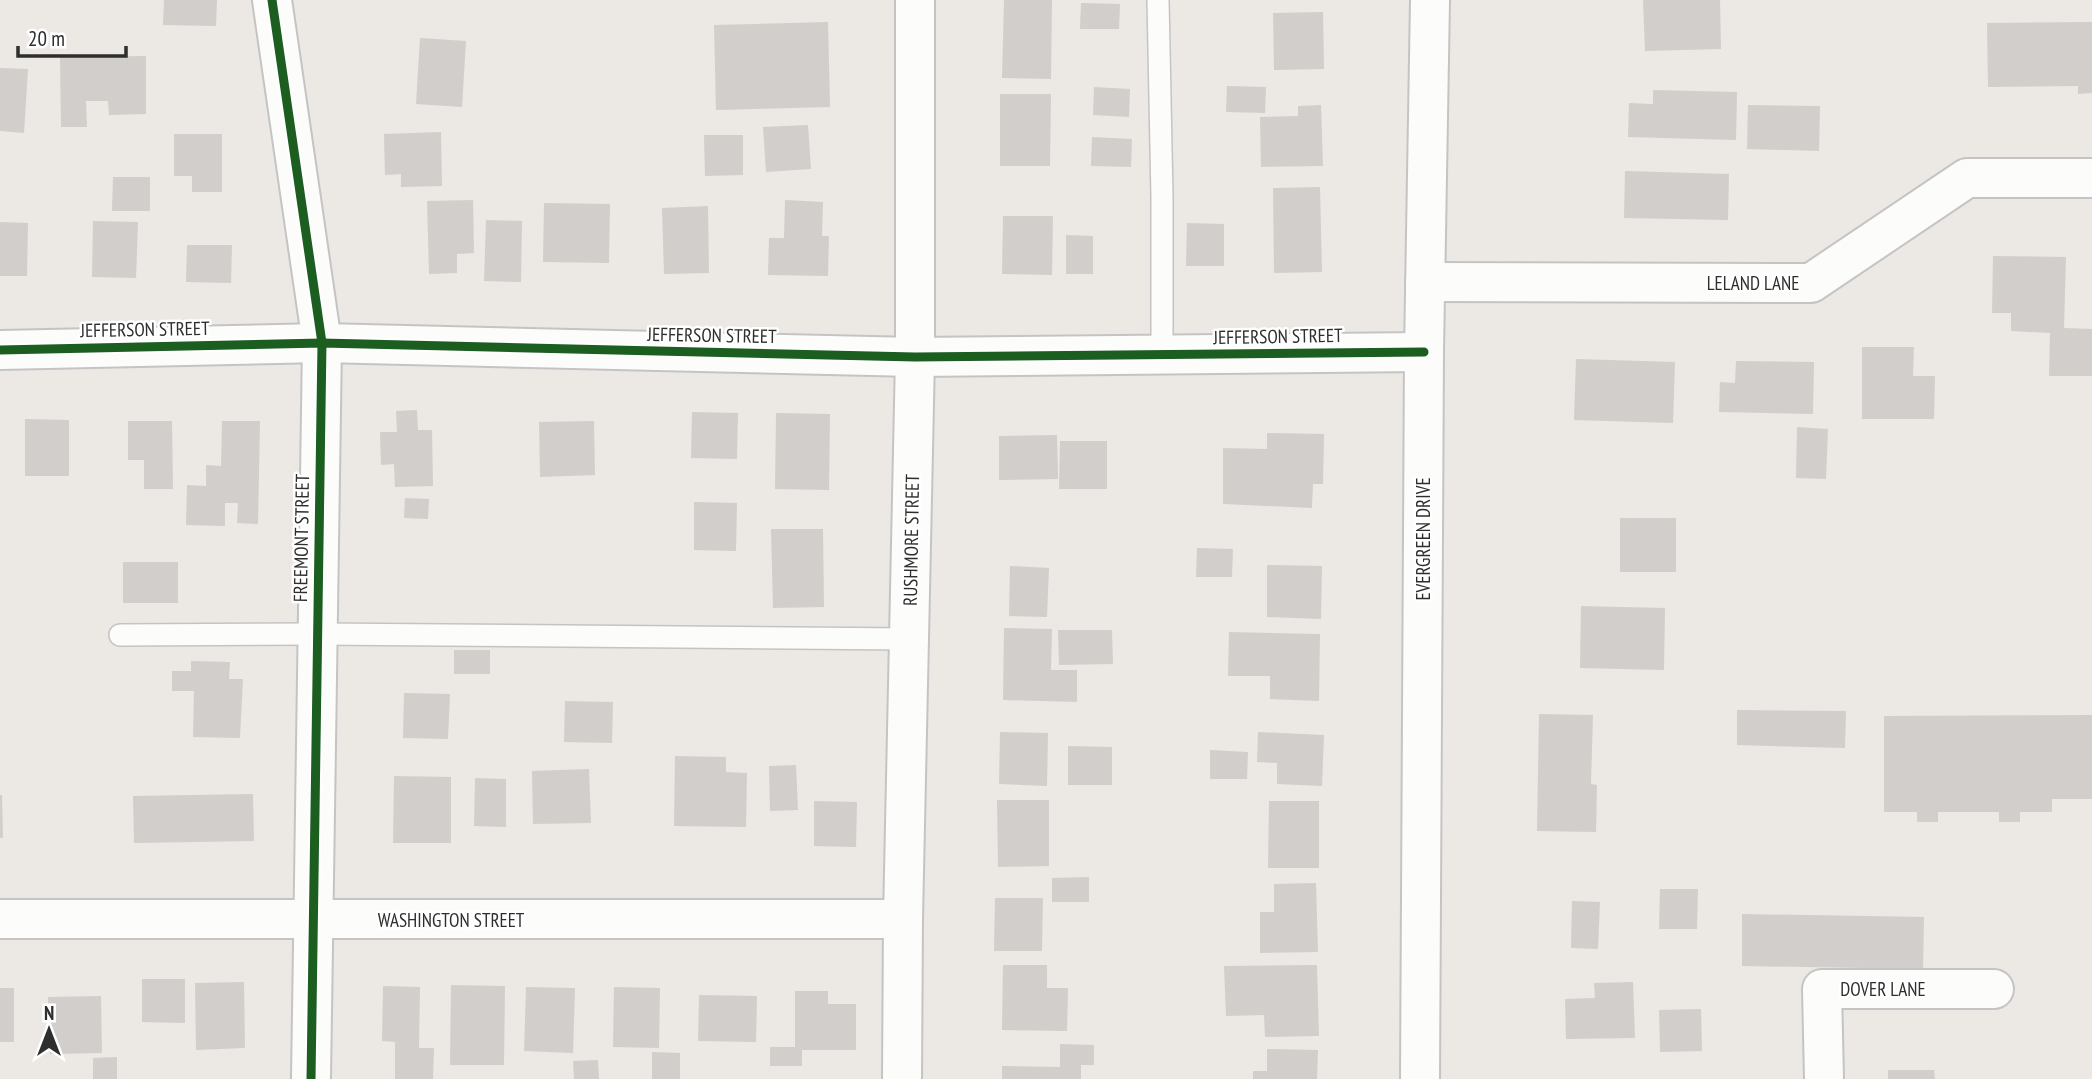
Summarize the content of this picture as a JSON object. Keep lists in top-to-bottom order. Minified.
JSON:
{"streets":{"street":["LELAND LANE","JEFFERSON STREET","FREEMONT STREET","EVERGREEN DRIVE","RUSHMORE STREET","WASHINGTON STREET","DOVER LANE"]},"crossings":[["LELAND LANE","EVERGREEN DRIVE"],["JEFFERSON STREET","FREEMONT STREET"],["JEFFERSON STREET","EVERGREEN DRIVE"],["JEFFERSON STREET","RUSHMORE STREET"],["FREEMONT STREET","WASHINGTON STREET"],["RUSHMORE STREET","WASHINGTON STREET"]],"scale_bar":"20 m","north":"top"}
